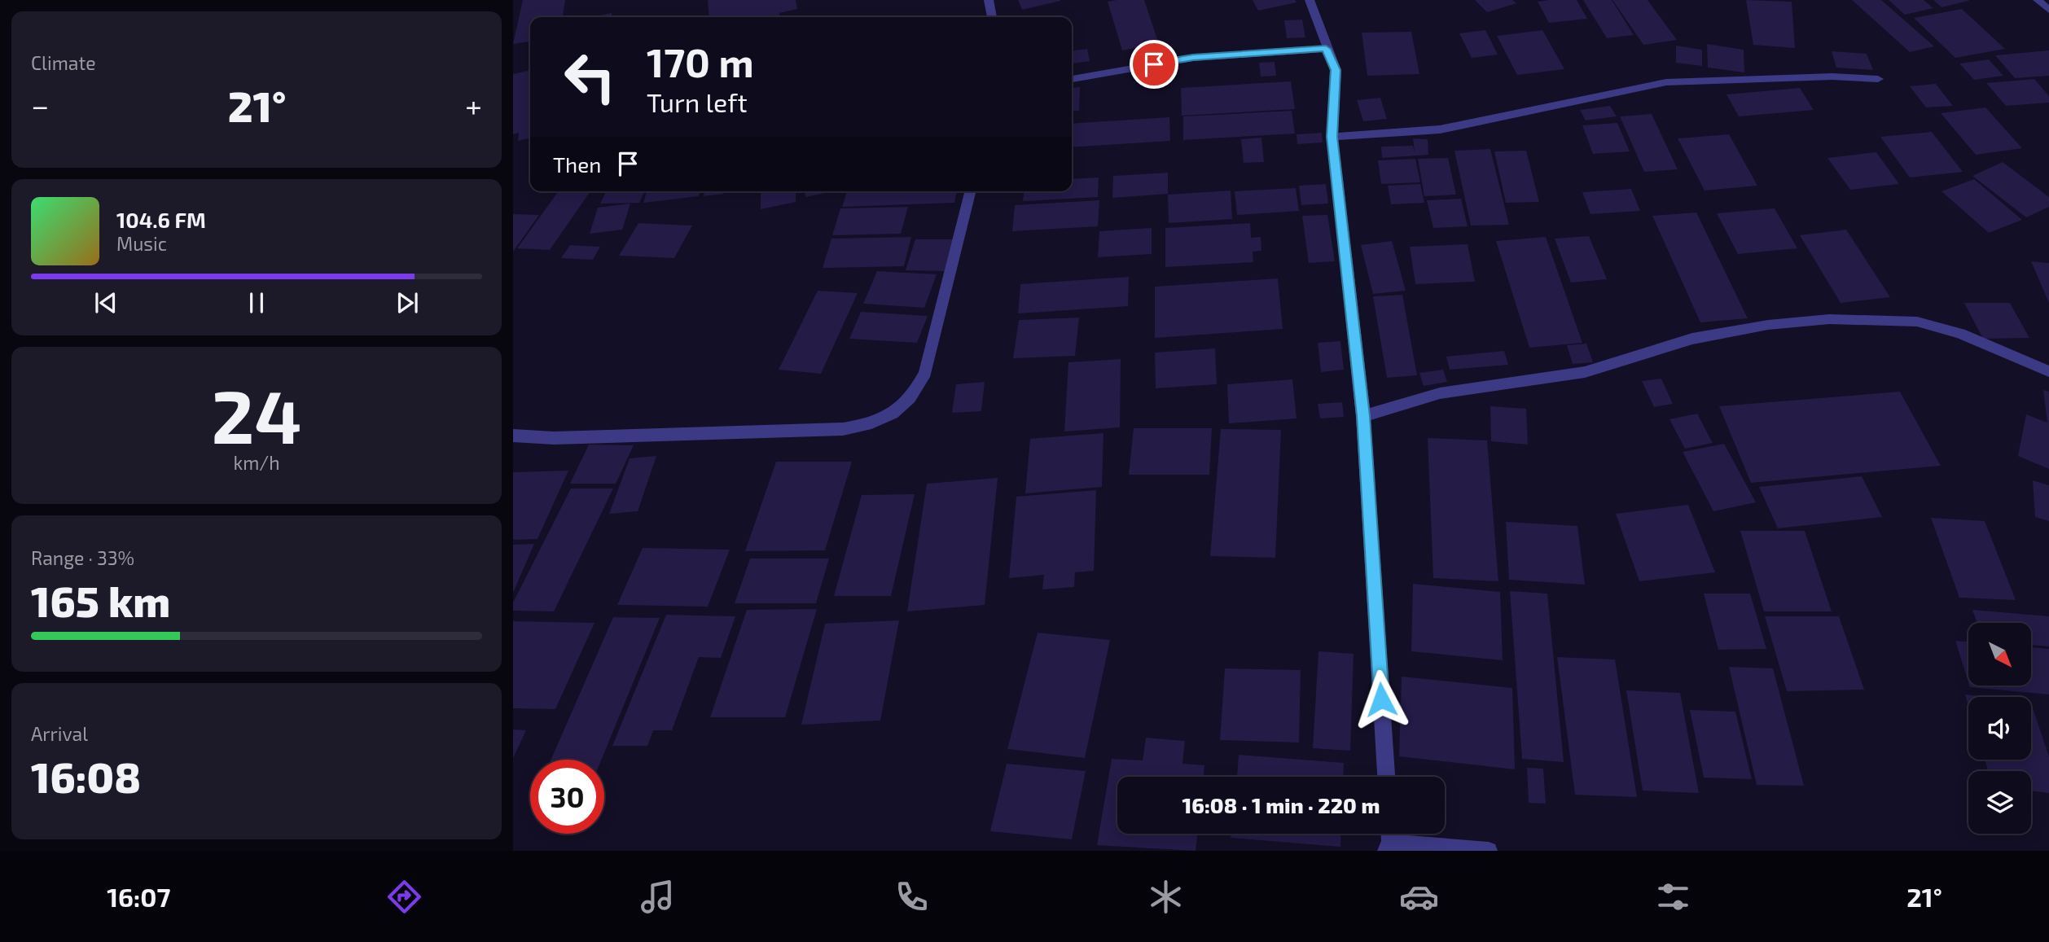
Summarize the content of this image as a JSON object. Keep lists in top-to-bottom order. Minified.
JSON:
{"north":"bottom right","page":{"tile":["Climate",["24","km/h"],["Range · 33%","165 km"],["Arrival","16:08"]],"turn":["170 m","Turn left"],"heat":["−","21°","+"],"then":"Then","song":["104.6 FM","Music"],"limit":"30","trip":"16:08 · 1 min · 220 m","tabs":["16:07","21°"]}}
